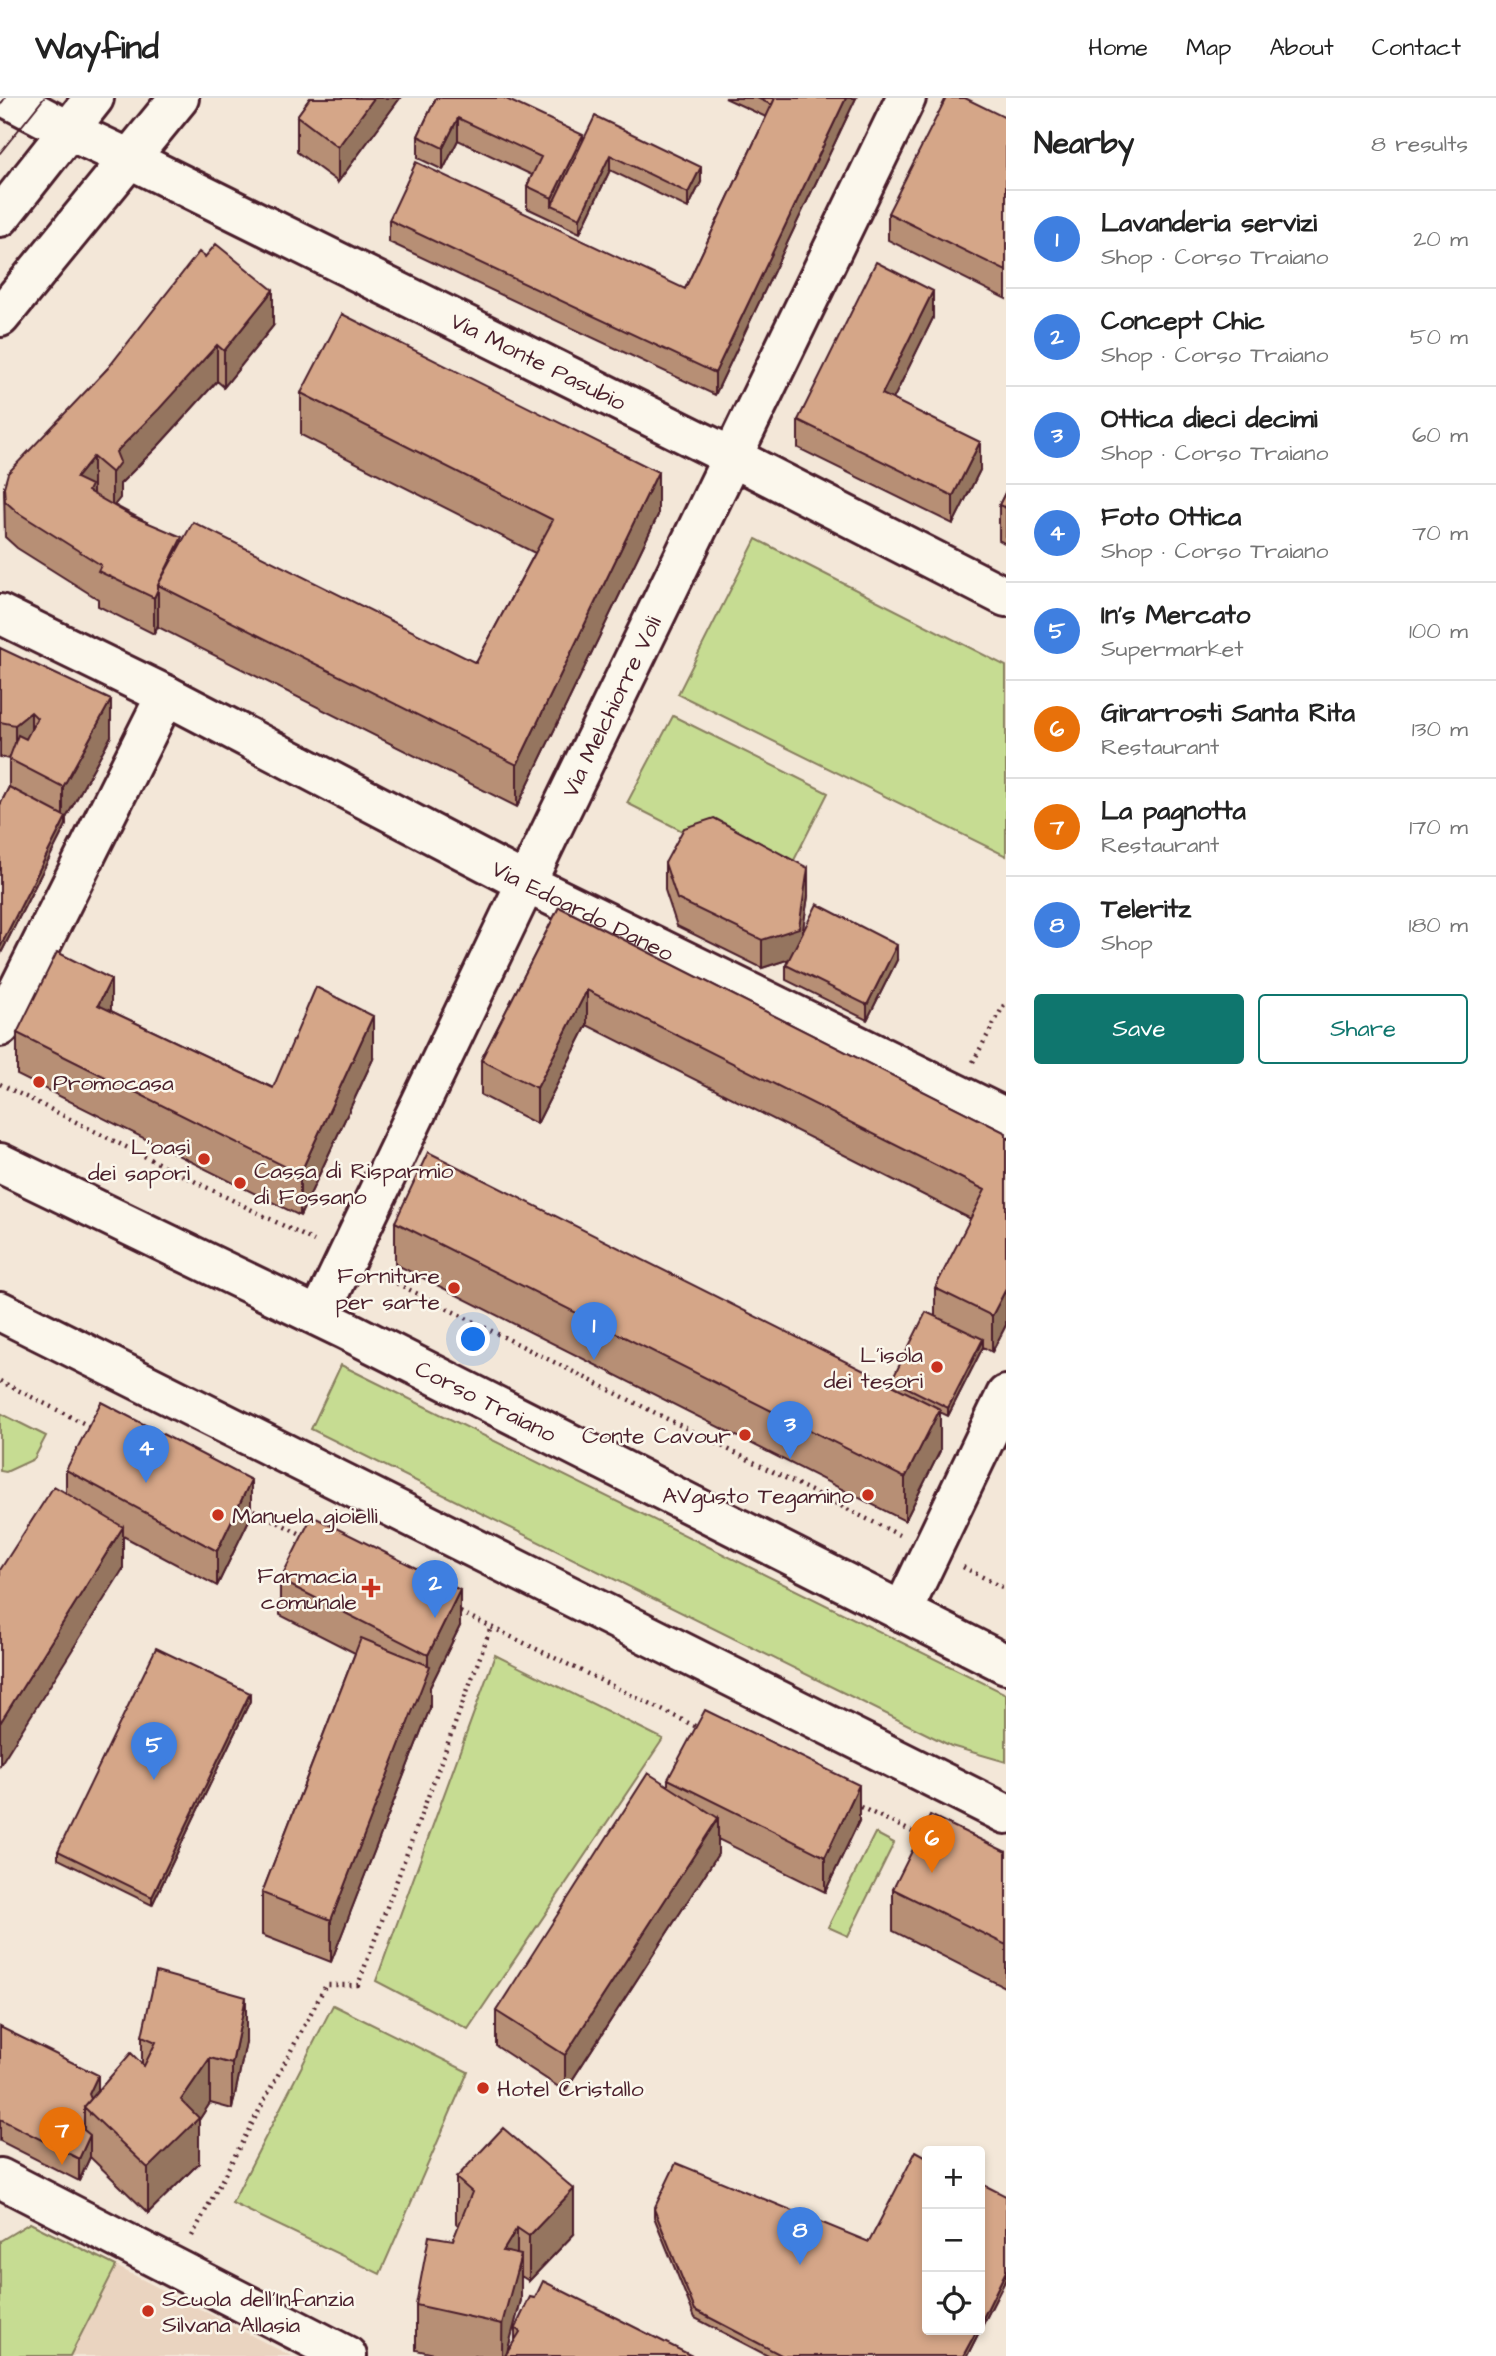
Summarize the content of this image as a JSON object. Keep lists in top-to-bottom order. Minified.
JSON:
{"streets":{"street":["Via Monte Pasubio","Via Melchiorre Voli","Via Edoardo Daneo","Corso Traiano"]},"crossings":[["Via Monte Pasubio","Via Melchiorre Voli"],["Via Melchiorre Voli","Via Edoardo Daneo"],["Via Melchiorre Voli","Corso Traiano"]],"places":{"other":["Promocasa","L'oasi dei sapori","Cassa di Risparmio di Fossano","Forniture per sarte","L'isola dei tesori","Conte Cavour","AVgusto Tegamino","Manuela gioielli","Hotel Cristallo","Scuola dell'Infanzia Silvana Allasia"],"health":["Farmacia comunale"]},"page":{"header":"Wayfind","nav":["Home","Map","About","Contact"],"heading":["Nearby","8 results"],"list":[{"mark":"1","name":"Lavanderia servizi","note":"Shop · Corso Traiano","value":"20 m"},{"mark":"2","name":"Concept Chic","note":"Shop · Corso Traiano","value":"50 m"},{"mark":"3","name":"Ottica dieci decimi","note":"Shop · Corso Traiano","value":"60 m"},{"mark":"4","name":"Foto Ottica","note":"Shop · Corso Traiano","value":"70 m"},{"mark":"5","name":"In's Mercato","note":"Supermarket","value":"100 m"},{"mark":"6","name":"Girarrosti Santa Rita","note":"Restaurant","value":"130 m"},{"mark":"7","name":"La pagnotta","note":"Restaurant","value":"170 m"},{"mark":"8","name":"Teleritz","note":"Shop","value":"180 m"}],"buttons":["Save","Share"],"pins":["1","3","4","2","5","6","7","8"],"map_buttons":["+","−"]}}
